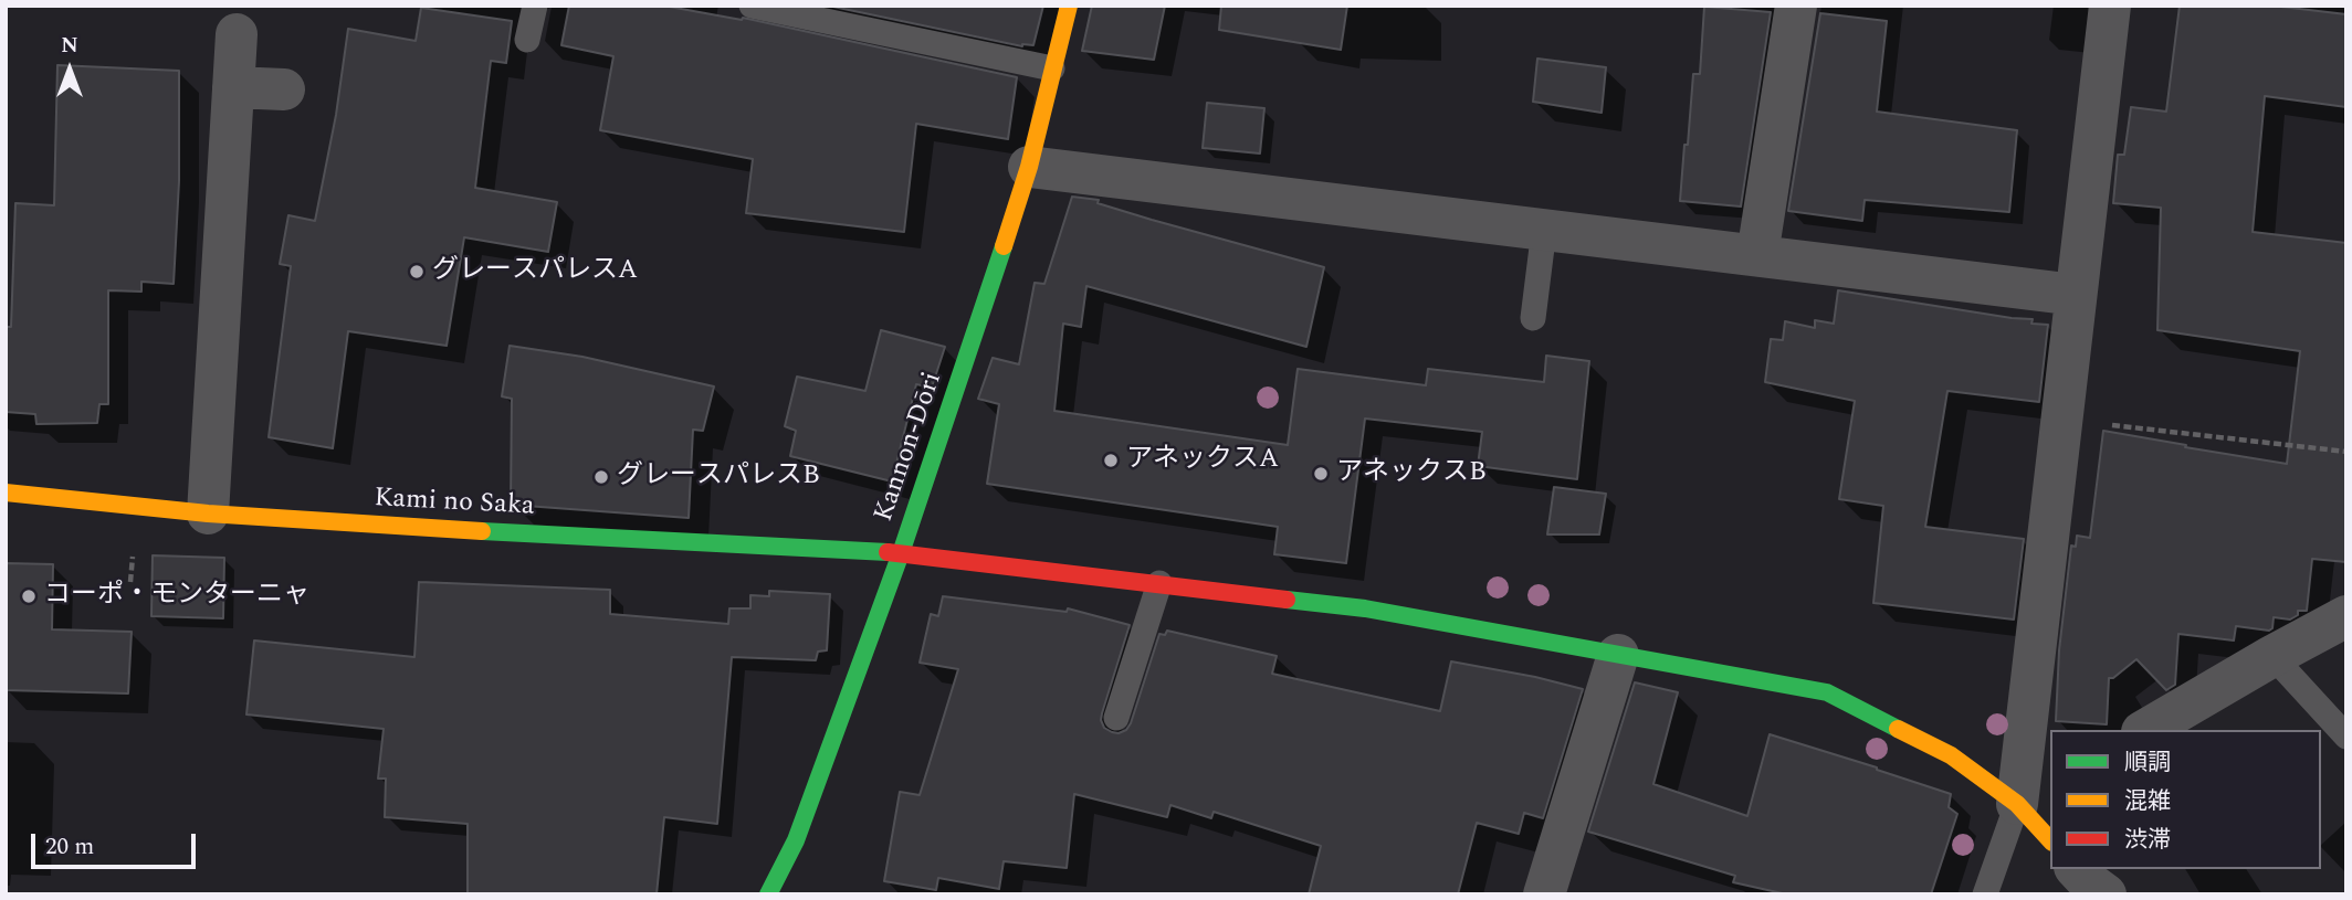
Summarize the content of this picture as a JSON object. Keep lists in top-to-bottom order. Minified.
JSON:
{"streets":{"street":["Kannon-Dōri","Kami no Saka"]},"crossings":[["Kannon-Dōri","Kami no Saka"]],"places":["グレースパレスA","アネックスA","アネックスB","グレースパレスB","コーポ・モンターニャ"],"legend":["順調","混雑","渋滞"],"scale_bar":"20 m","north":"top"}
